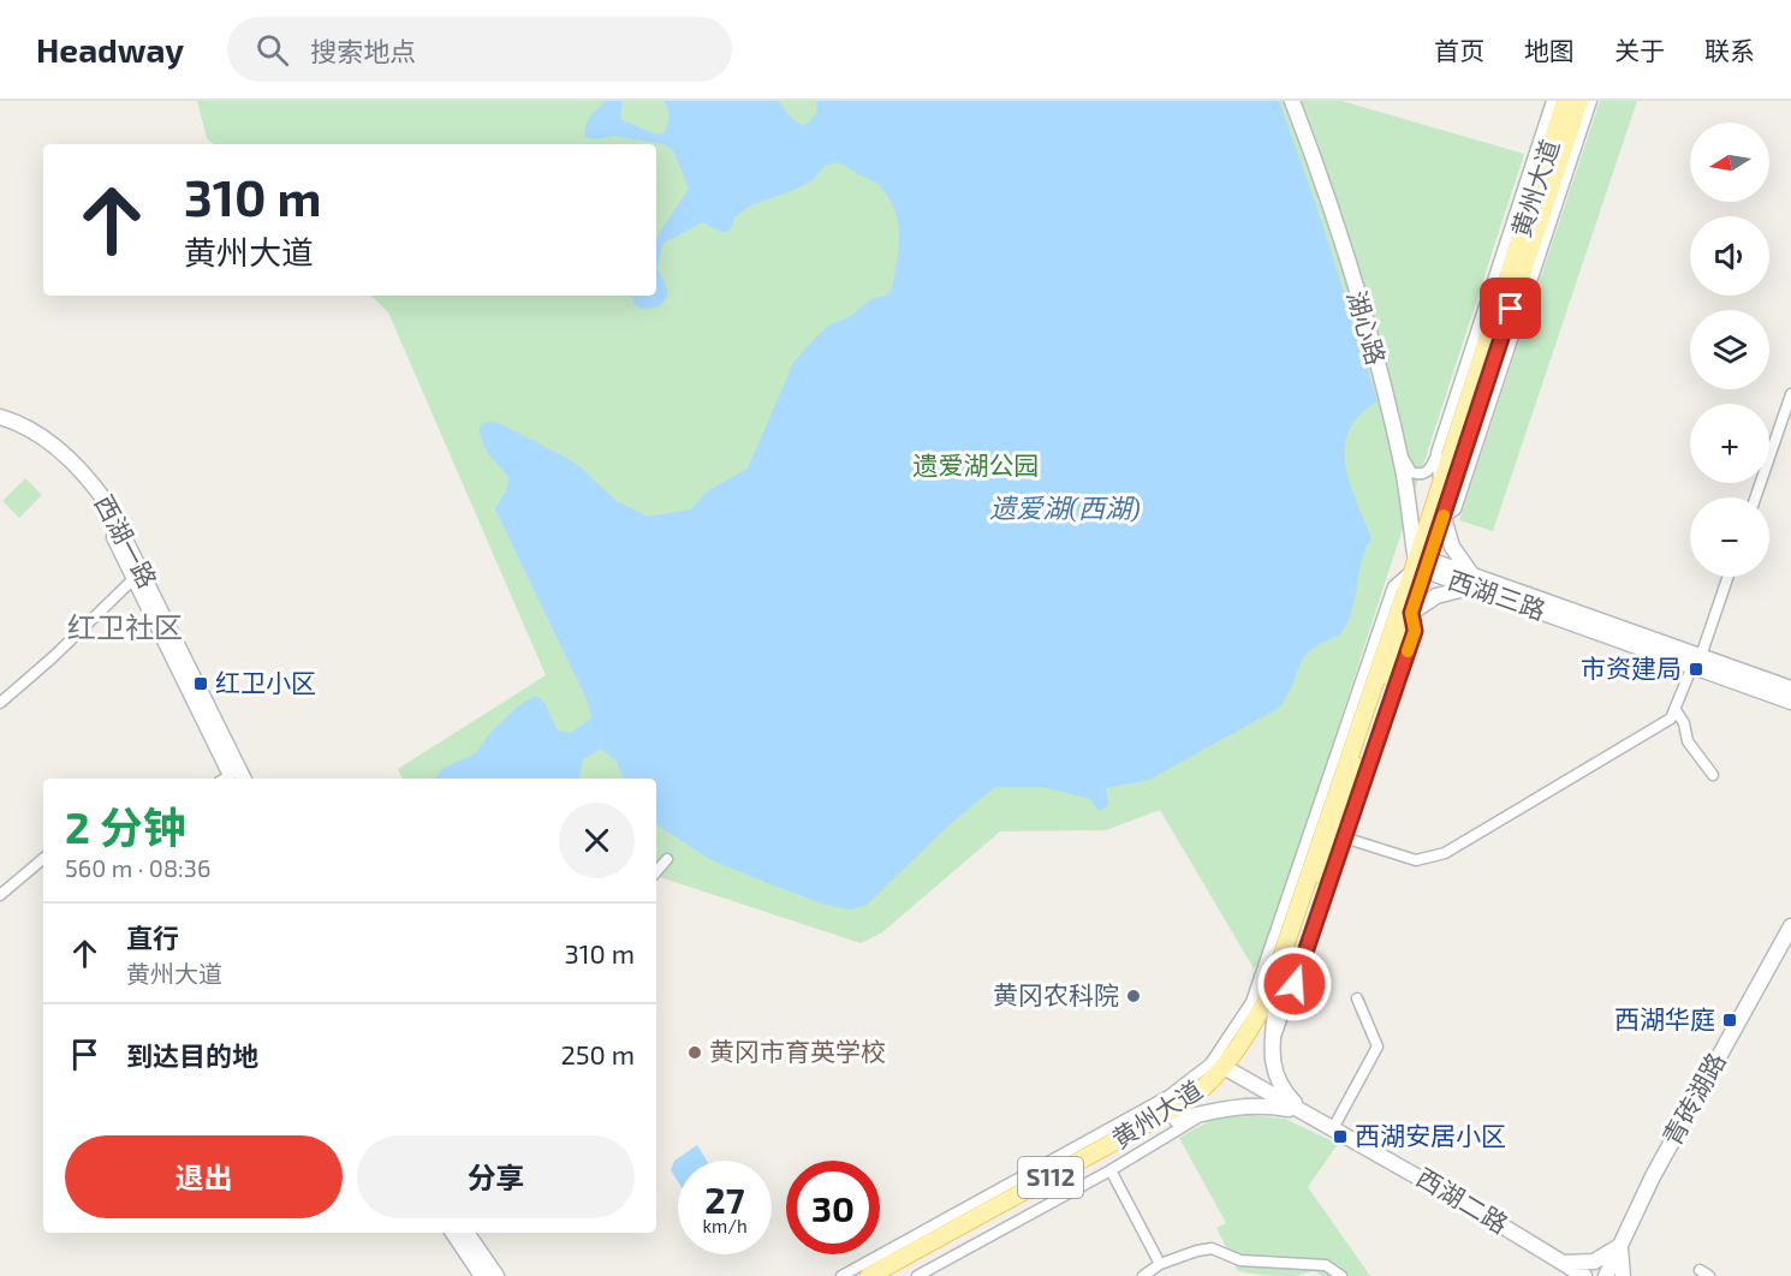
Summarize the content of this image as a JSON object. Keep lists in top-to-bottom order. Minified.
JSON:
{"streets":{"main road":["黄州大道","湖心路","西湖一路","西湖三路","青砖湖路","S112","西湖二路"]},"crossings":[["黄州大道","湖心路"],["黄州大道","西湖三路"],["黄州大道","西湖二路"],["湖心路","西湖三路"]],"districts":["红卫社区"],"water":["遗爱湖(西湖)"],"parks":["遗爱湖公园"],"places":{"transit":["市资建局","红卫小区","西湖华庭","西湖安居小区"],"other":["黄冈农科院","黄冈市育英学校"]},"north":"left","page":{"header":"Headway","search":"搜索地点","nav":["首页","地图","关于","联系"],"map_buttons":["+","−"],"turn":["310 m","黄州大道"],"heading":["2 分钟","560 m · 08:36"],"list":[{"name":"直行","note":"黄州大道","value":"310 m"},{"name":"到达目的地","value":"250 m"}],"buttons":["退出","分享"],"speed":"27 km/h","limit":"30"}}
